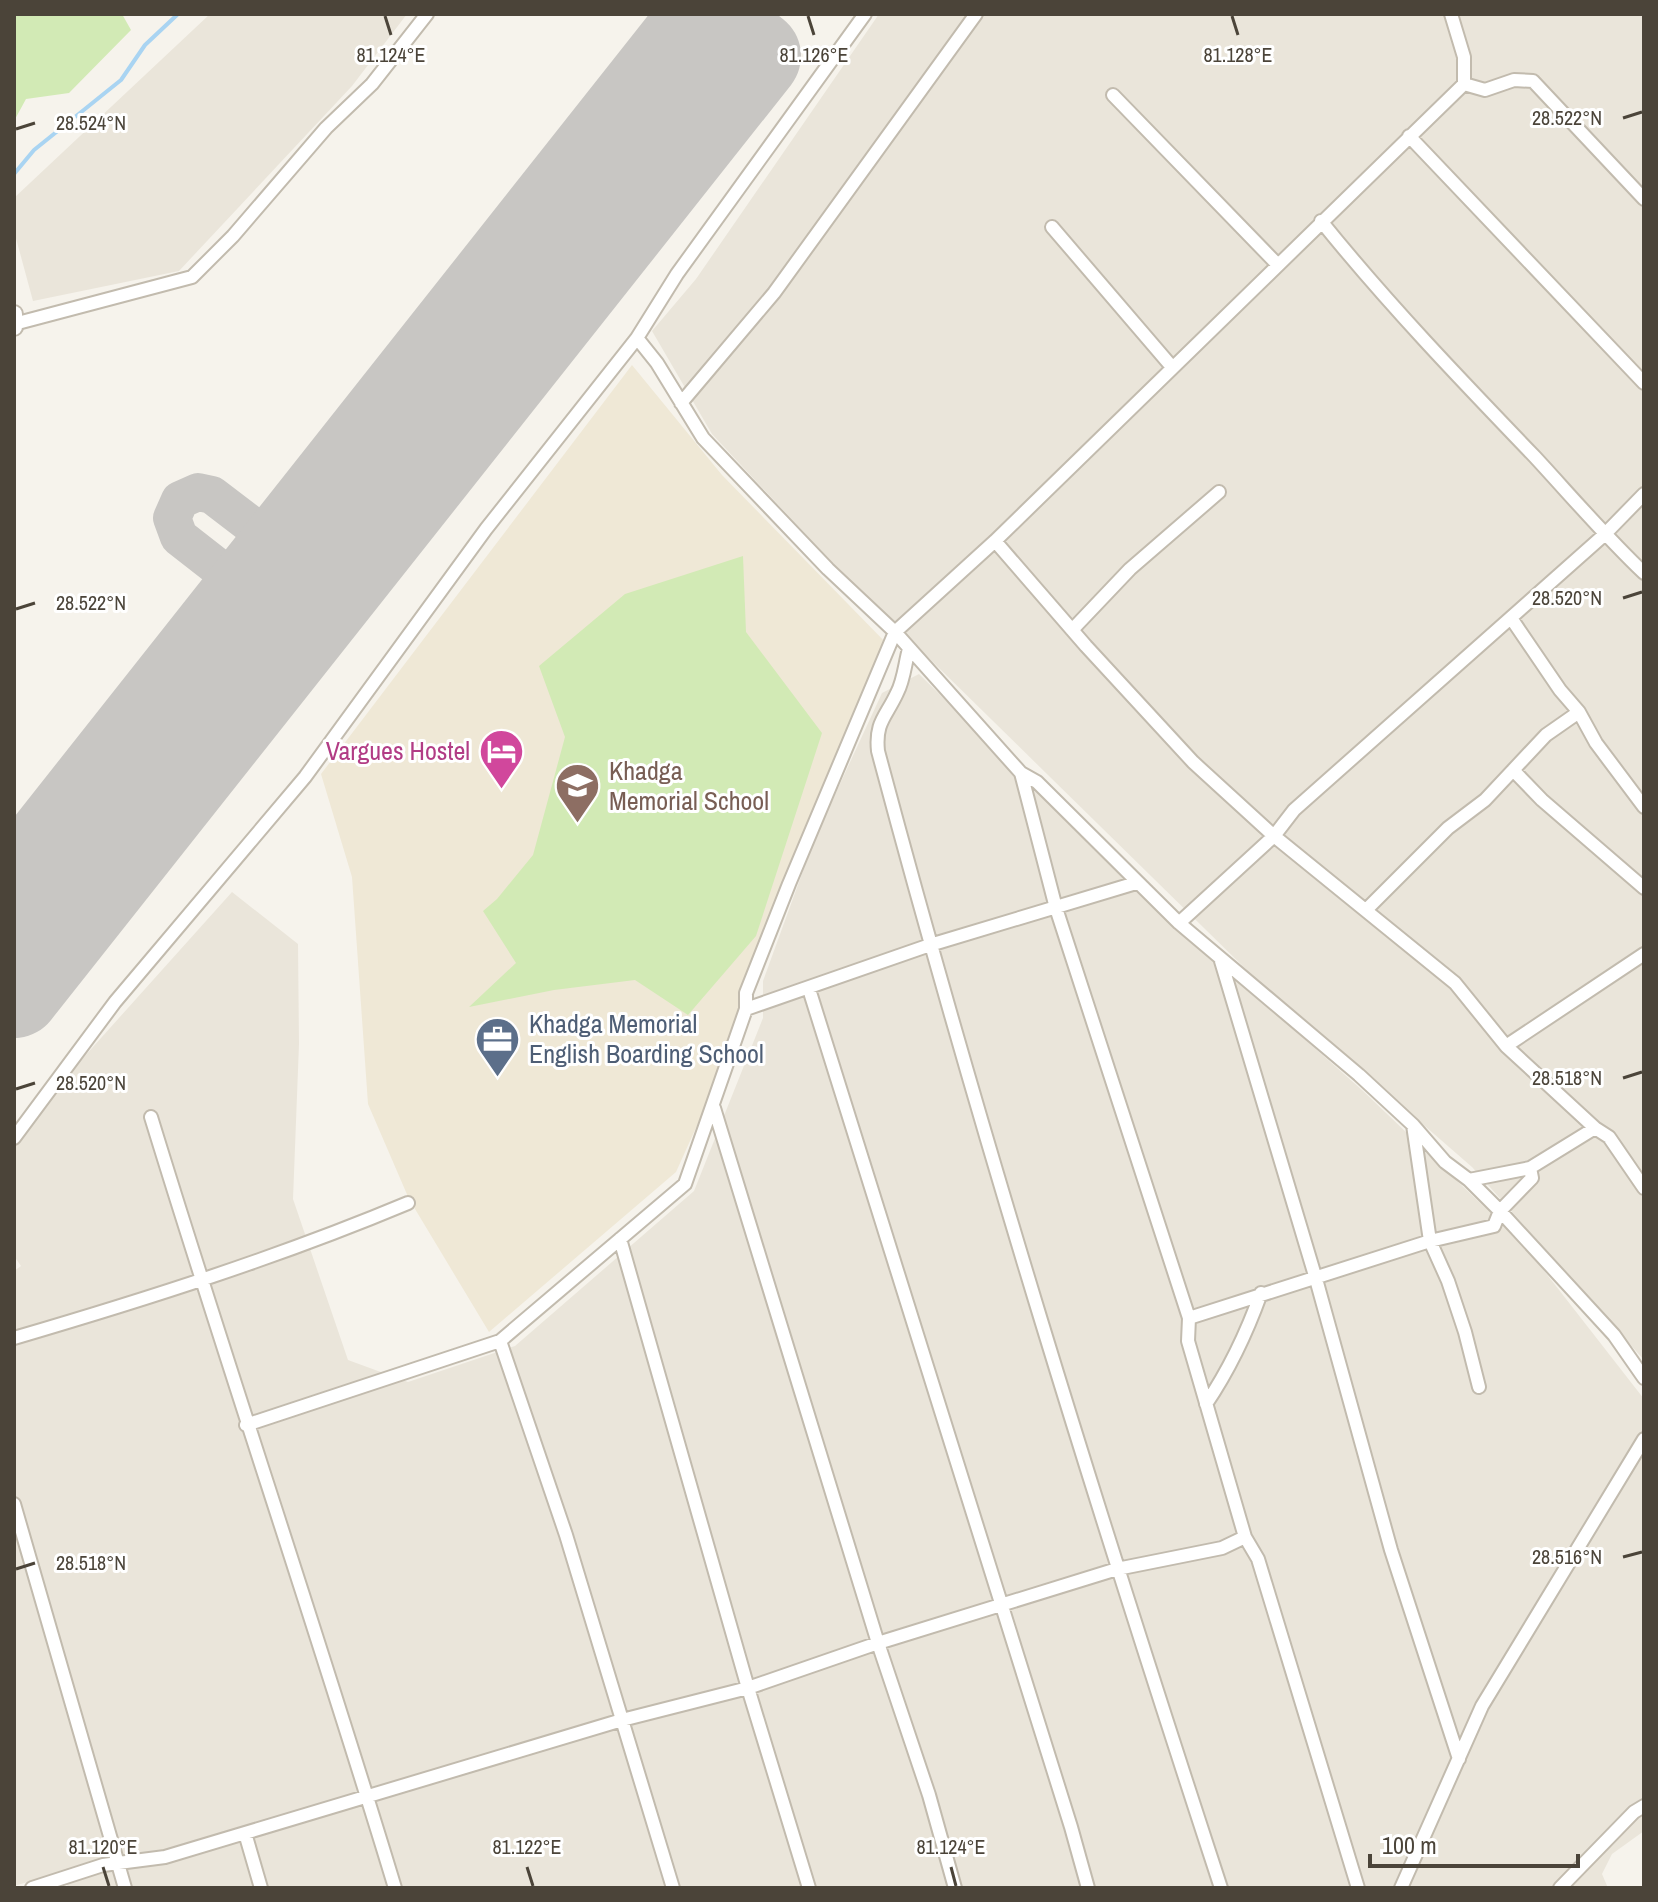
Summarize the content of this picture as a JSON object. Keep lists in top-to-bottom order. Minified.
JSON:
{"places":{"hotel":["Vargues Hostel"],"school or university":["Khadga Memorial School"],"office":["Khadga Memorial English Boarding School"]},"scale_bar":"100 m","coordinates":["81.124°E","81.126°E","81.128°E","28.522°N","28.524°N","28.520°N","28.518°N","28.516°N","81.120°E","81.122°E"]}
